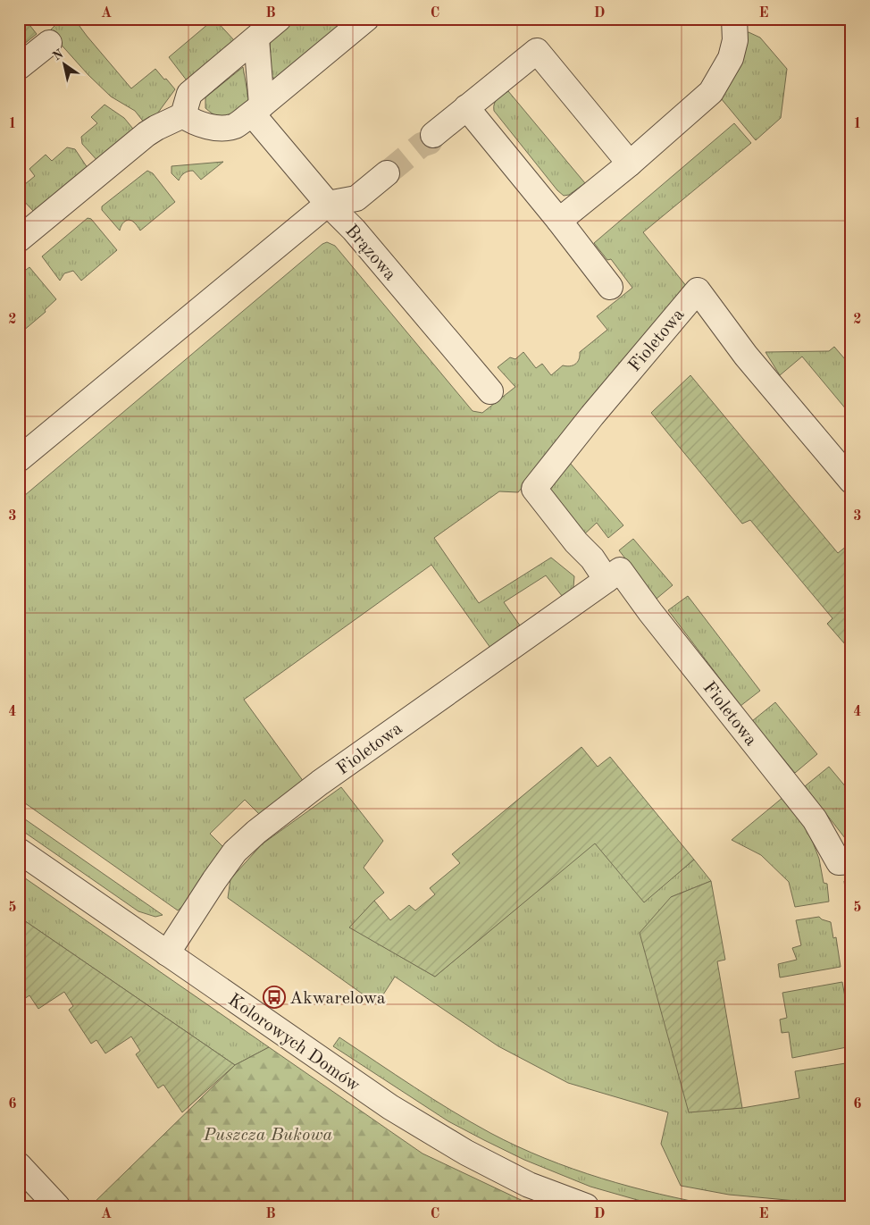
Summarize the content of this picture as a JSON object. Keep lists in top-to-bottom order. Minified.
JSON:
{"streets":{"street":["Brązowa","Fioletowa","Kolorowych Domów"]},"crossings":[["Fioletowa","Kolorowych Domów"]],"parks":["Puszcza Bukowa"],"places":{"bus stop":["Akwarelowa"]},"north":"top left","grid":{"columns":["A","B","C","D","E"],"rows":["1","2","3","4","5","6"]}}
